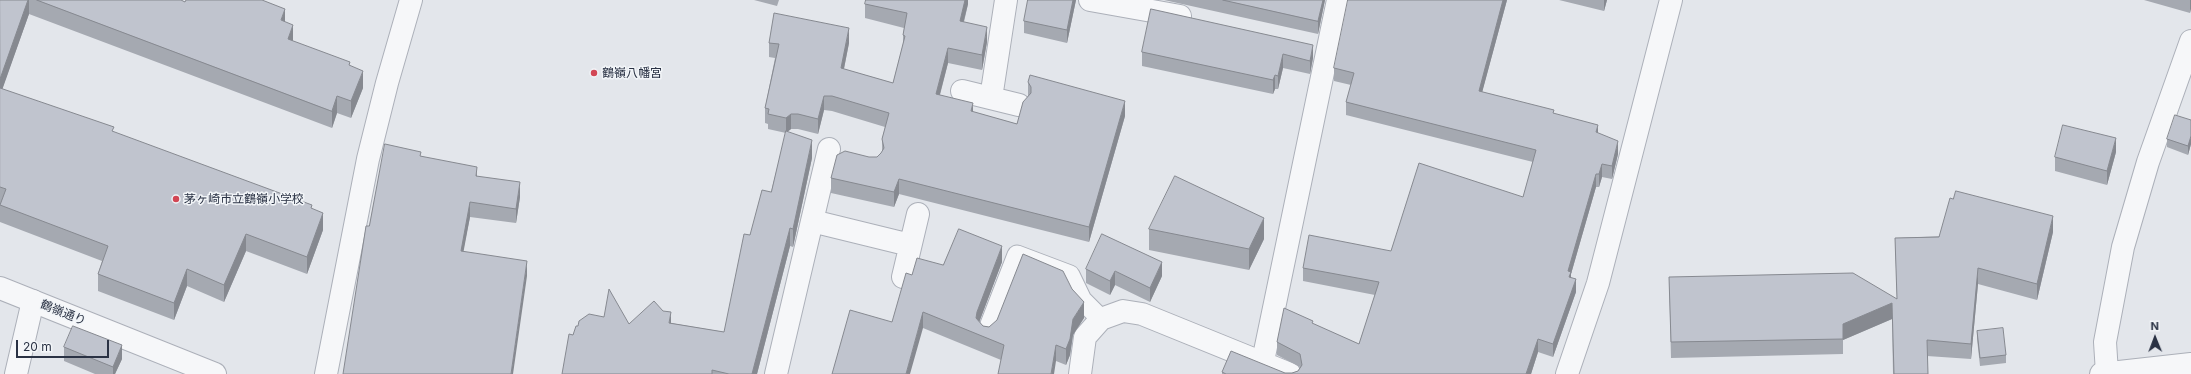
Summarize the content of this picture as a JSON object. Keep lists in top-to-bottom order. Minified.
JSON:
{"streets":{"street":["鶴嶺通り"]},"places":["鶴嶺八幡宮","茅ヶ崎市立鶴嶺小学校"],"scale_bar":"20 m","north":"top"}
